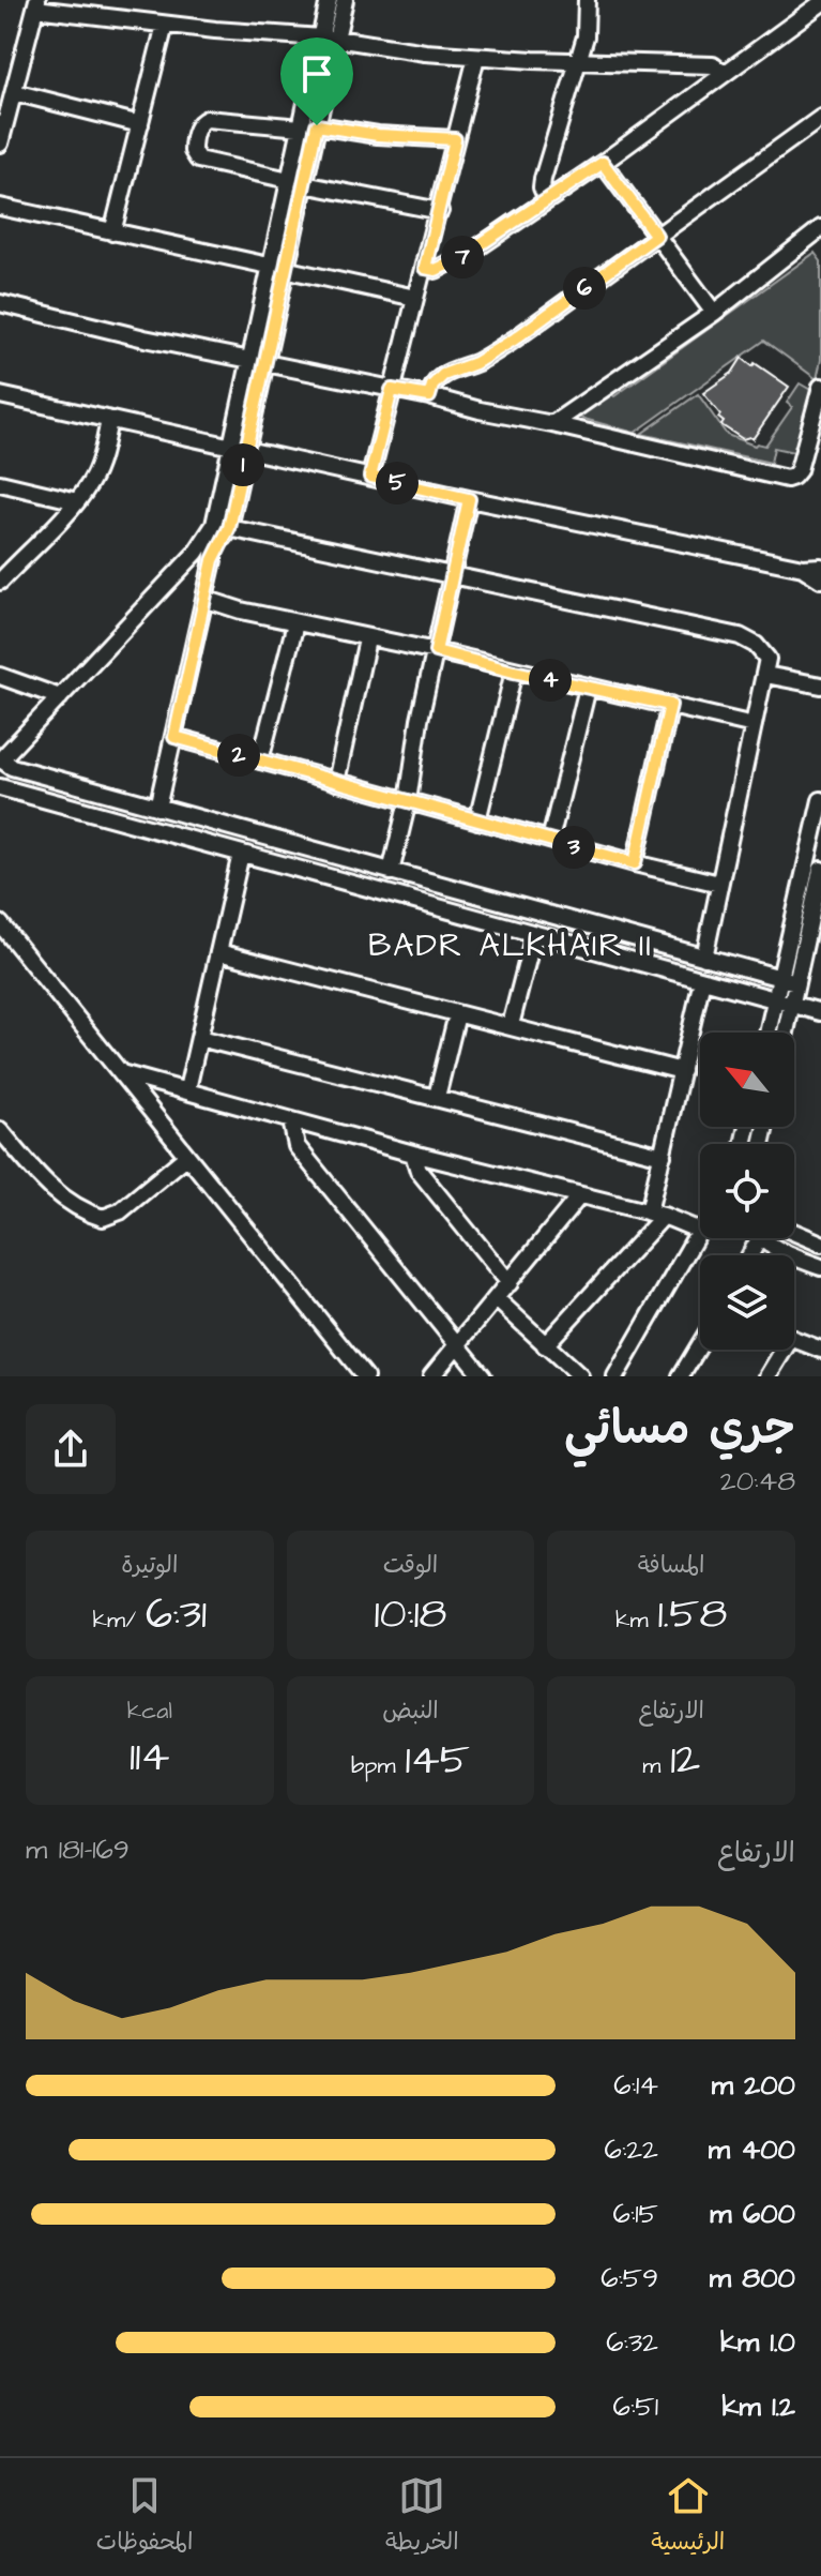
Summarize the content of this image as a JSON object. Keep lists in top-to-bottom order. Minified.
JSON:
{"districts":["BADR ALKHAIR II"],"north":"top left","page":{"pins":["7","6","1","5","4","2","3"],"heading":["جري مسائي","20:48"],"stats":[["المسافة","1.58 km"],["الوقت","10:18"],["الوتيرة","6:31 /km"],["الارتفاع","12 m"],["النبض","145 bpm"],["kcal","114"]],"chart":["الارتفاع","169–181 m"],"list":[{"name":"200 m","note":"6:14"},{"name":"400 m","note":"6:22"},{"name":"600 m","note":"6:15"},{"name":"800 m","note":"6:59"},{"name":"1.0 km","note":"6:32"},{"name":"1.2 km","note":"6:51"}],"tabs":["الرئيسية","الخريطة","المحفوظات"]}}
